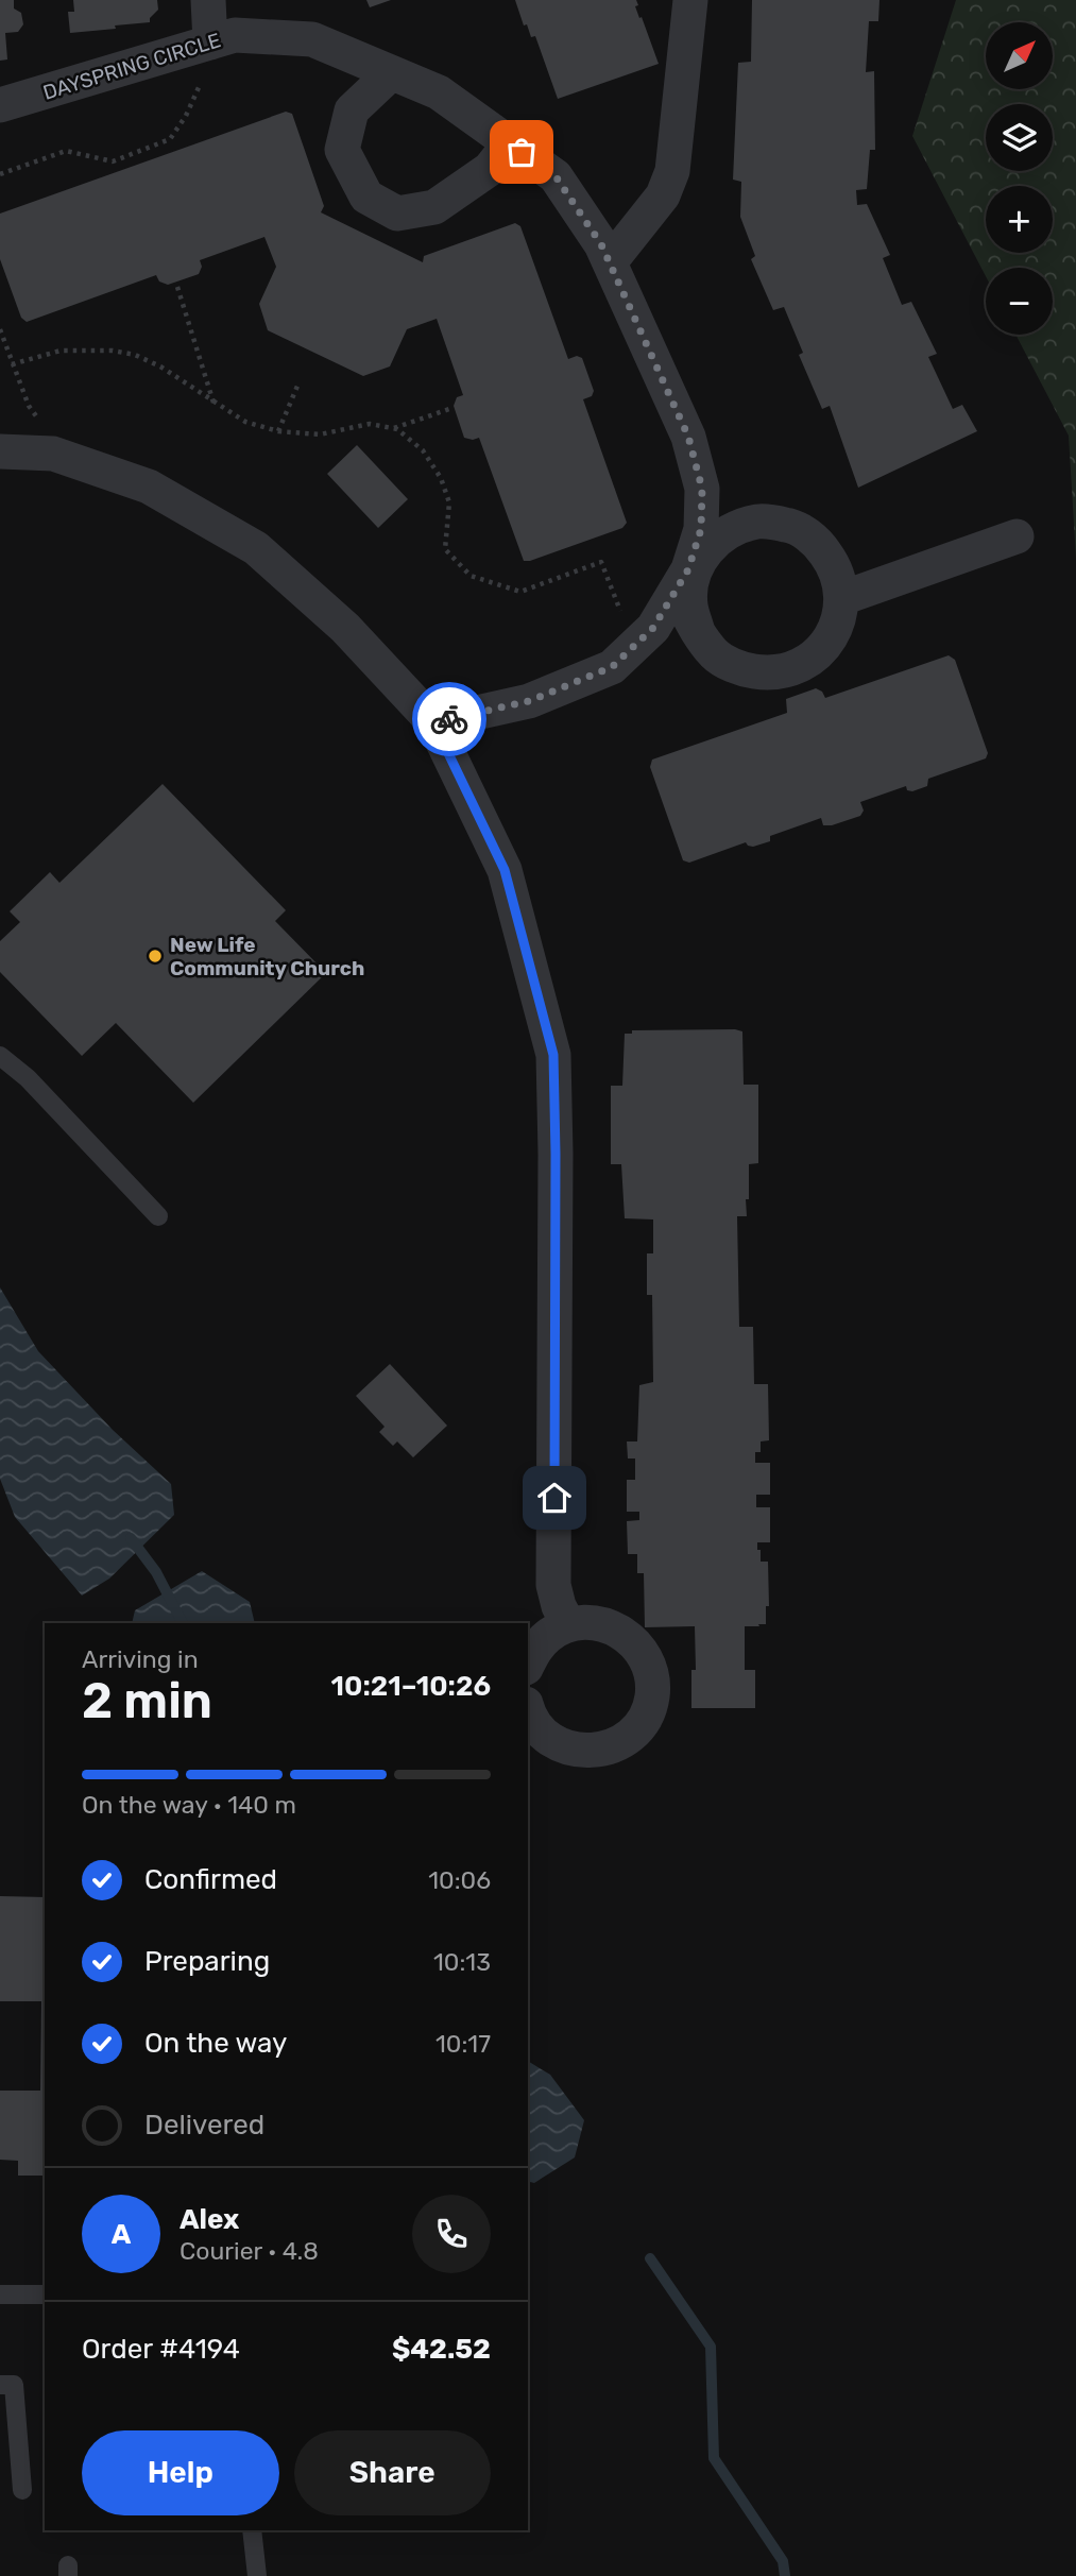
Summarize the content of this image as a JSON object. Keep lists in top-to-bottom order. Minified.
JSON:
{"streets":{"street":["DAYSPRING CIRCLE"]},"places":["New Life Community Church"],"north":"top right","page":{"map_buttons":["+","−"],"heading":["2 min","Arriving in","10:21–10:26"],"panel":["Alex","Courier · 4.8","Order #4194","$42.52"],"bar":"On the way · 140 m","list":[["Confirmed","10:06"],["Preparing","10:13"],["On the way","10:17"],"Delivered"],"round":"A","buttons":["Help","Share"]}}
